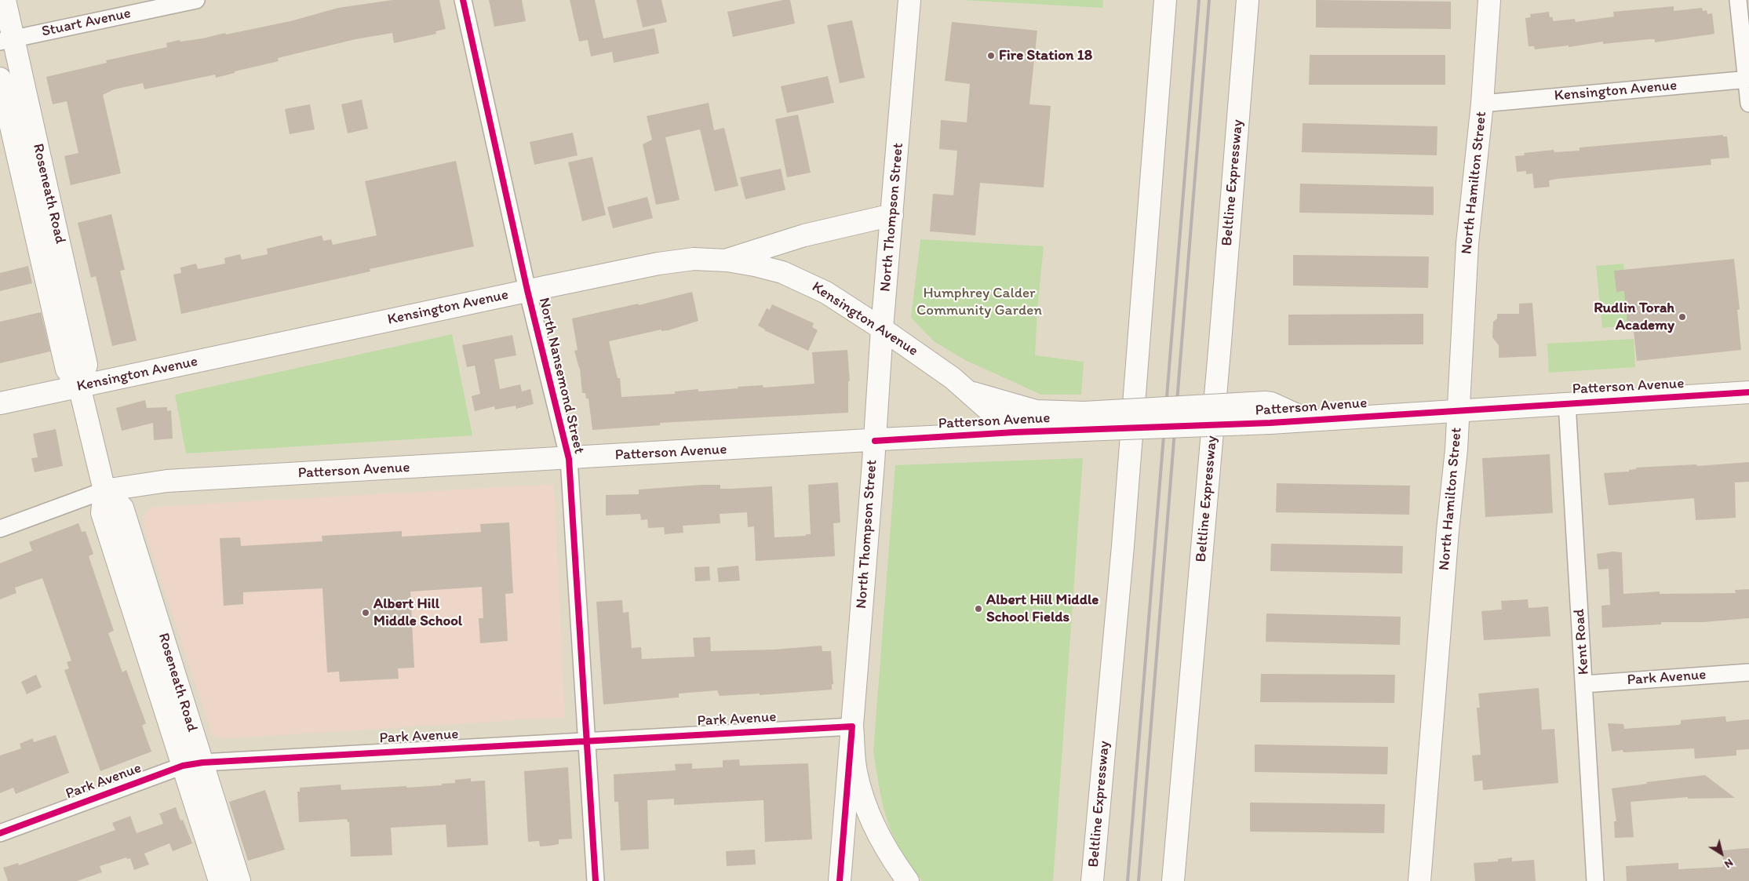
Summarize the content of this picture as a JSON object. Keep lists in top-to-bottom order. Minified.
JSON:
{"streets":{"main road":["Kensington Avenue","Beltline Expressway","North Hamilton Street","Roseneath Road","North Thompson Street","Patterson Avenue"],"street":["Stuart Avenue","North Nansemond Street","Kent Road","Park Avenue"]},"crossings":[["Stuart Avenue","Roseneath Road"],["Kensington Avenue","North Hamilton Street"],["Kensington Avenue","Roseneath Road"],["Kensington Avenue","North Thompson Street"],["Kensington Avenue","North Nansemond Street"],["Kensington Avenue","Patterson Avenue"],["North Hamilton Street","Patterson Avenue"],["Roseneath Road","Patterson Avenue"],["Roseneath Road","Park Avenue"],["North Thompson Street","Patterson Avenue"],["North Thompson Street","Park Avenue"],["North Nansemond Street","Patterson Avenue"],["North Nansemond Street","Park Avenue"],["Patterson Avenue","Kent Road"],["Kent Road","Park Avenue"]],"parks":["Humphrey Calder Community Garden"],"places":["Fire Station 18","Rudlin Torah Academy","Albert Hill Middle School Fields","Albert Hill Middle School"],"north":"bottom right"}
